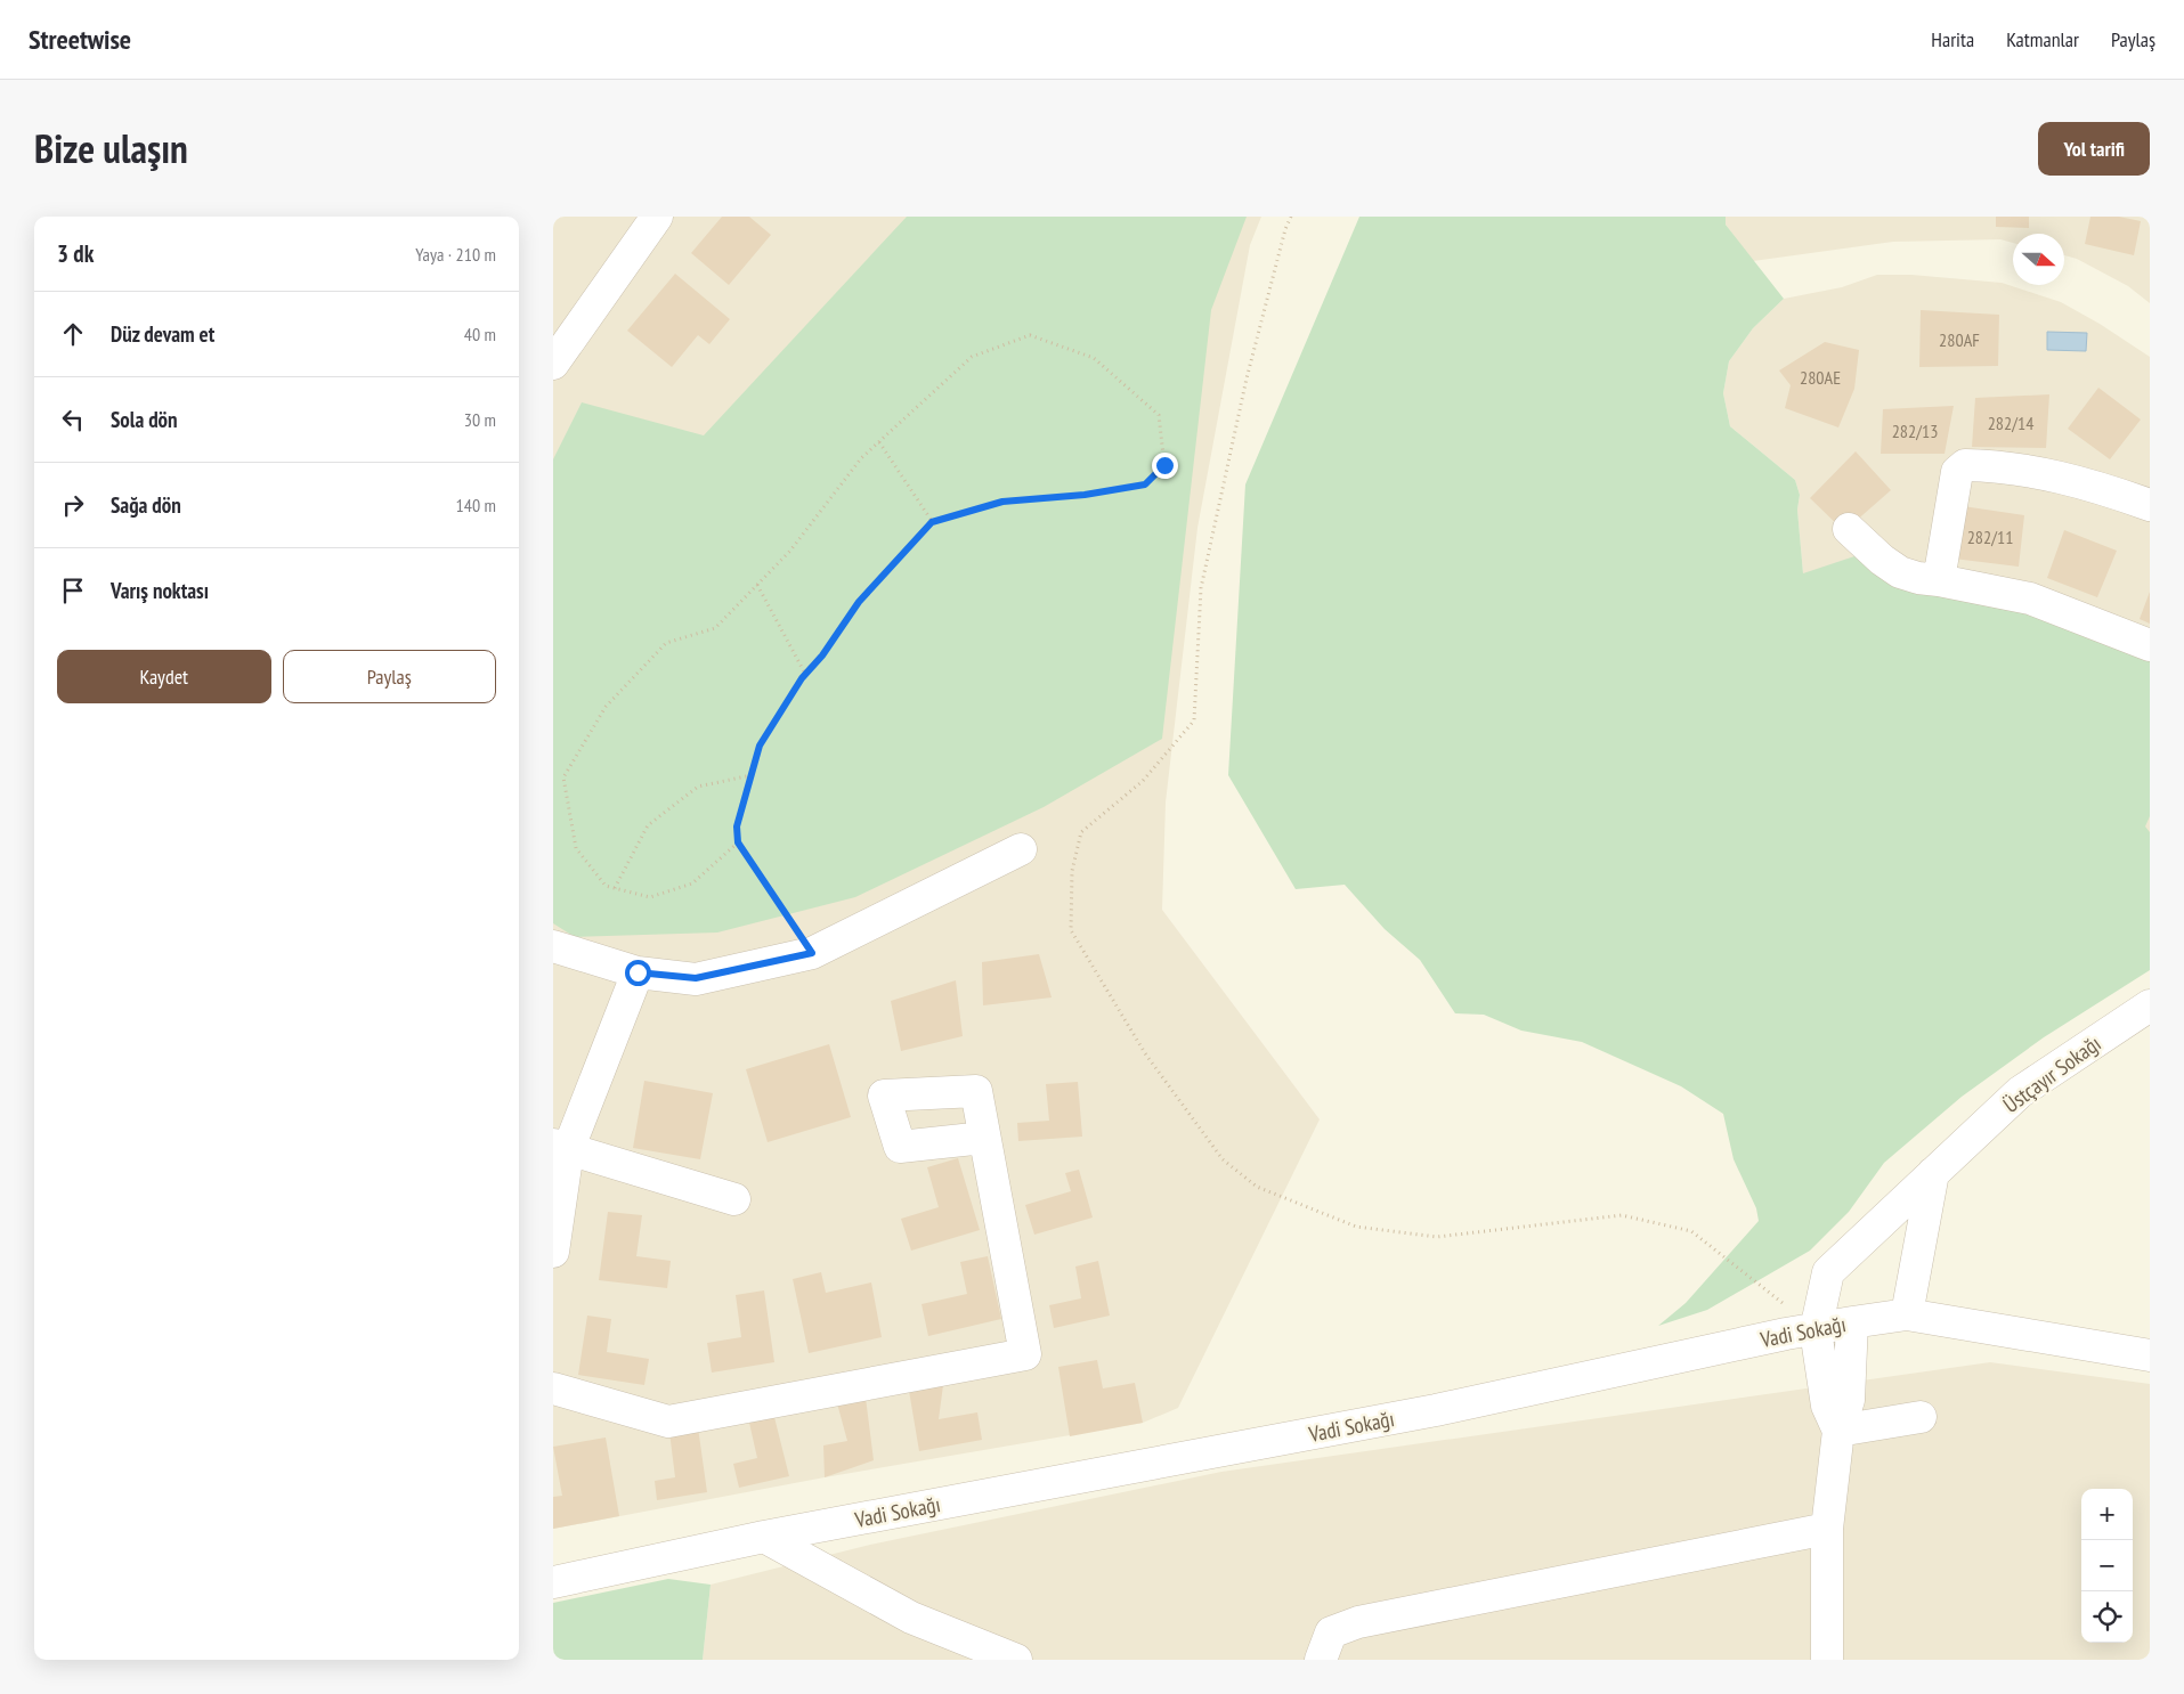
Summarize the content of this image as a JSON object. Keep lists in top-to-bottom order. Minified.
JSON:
{"streets":{"street":["Üstçayır Sokağı","Vadi Sokağı"]},"crossings":[["Üstçayır Sokağı","Vadi Sokağı"]],"house_numbers":["280AF","280AE","282/14","282/13","282/11"],"north":"right","page":{"header":"Streetwise","nav":["Harita","Katmanlar","Paylaş"],"title":"Bize ulaşın","buttons":["Yol tarifi",["Kaydet","Paylaş"]],"heading":["3 dk","Yaya · 210 m"],"list":[["Düz devam et","40 m"],["Sola dön","30 m"],["Sağa dön","140 m"],"Varış noktası"],"map_buttons":["+","−"]}}
